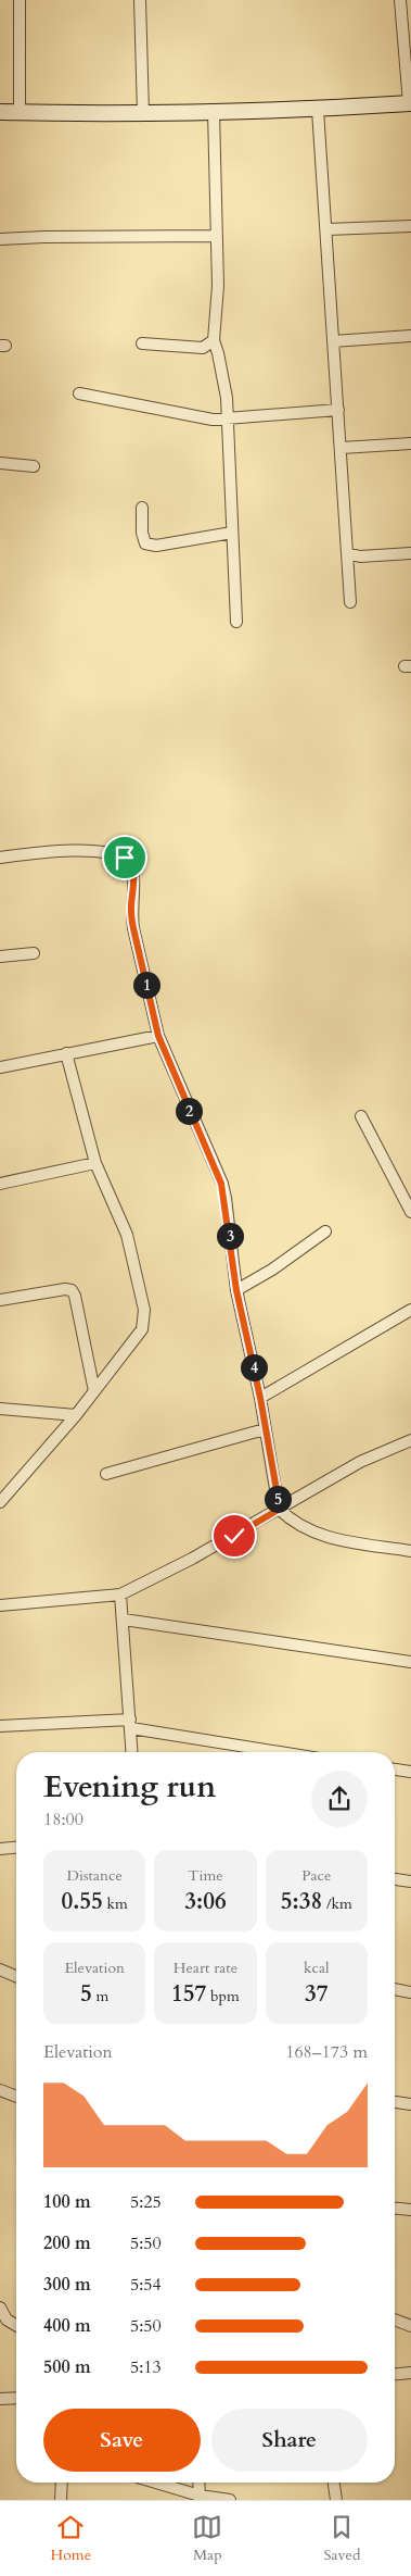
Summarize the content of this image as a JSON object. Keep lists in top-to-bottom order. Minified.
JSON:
{"page":{"pins":["1","2","3","4","5"],"heading":["Evening run","18:00"],"stats":[["Distance","0.55 km"],["Time","3:06"],["Pace","5:38 /km"],["Elevation","5 m"],["Heart rate","157 bpm"],["kcal","37"]],"chart":["Elevation","168–173 m"],"list":[{"name":"100 m","note":"5:25"},{"name":"200 m","note":"5:50"},{"name":"300 m","note":"5:54"},{"name":"400 m","note":"5:50"},{"name":"500 m","note":"5:13"}],"buttons":["Save","Share"],"tabs":["Home","Map","Saved"]}}
